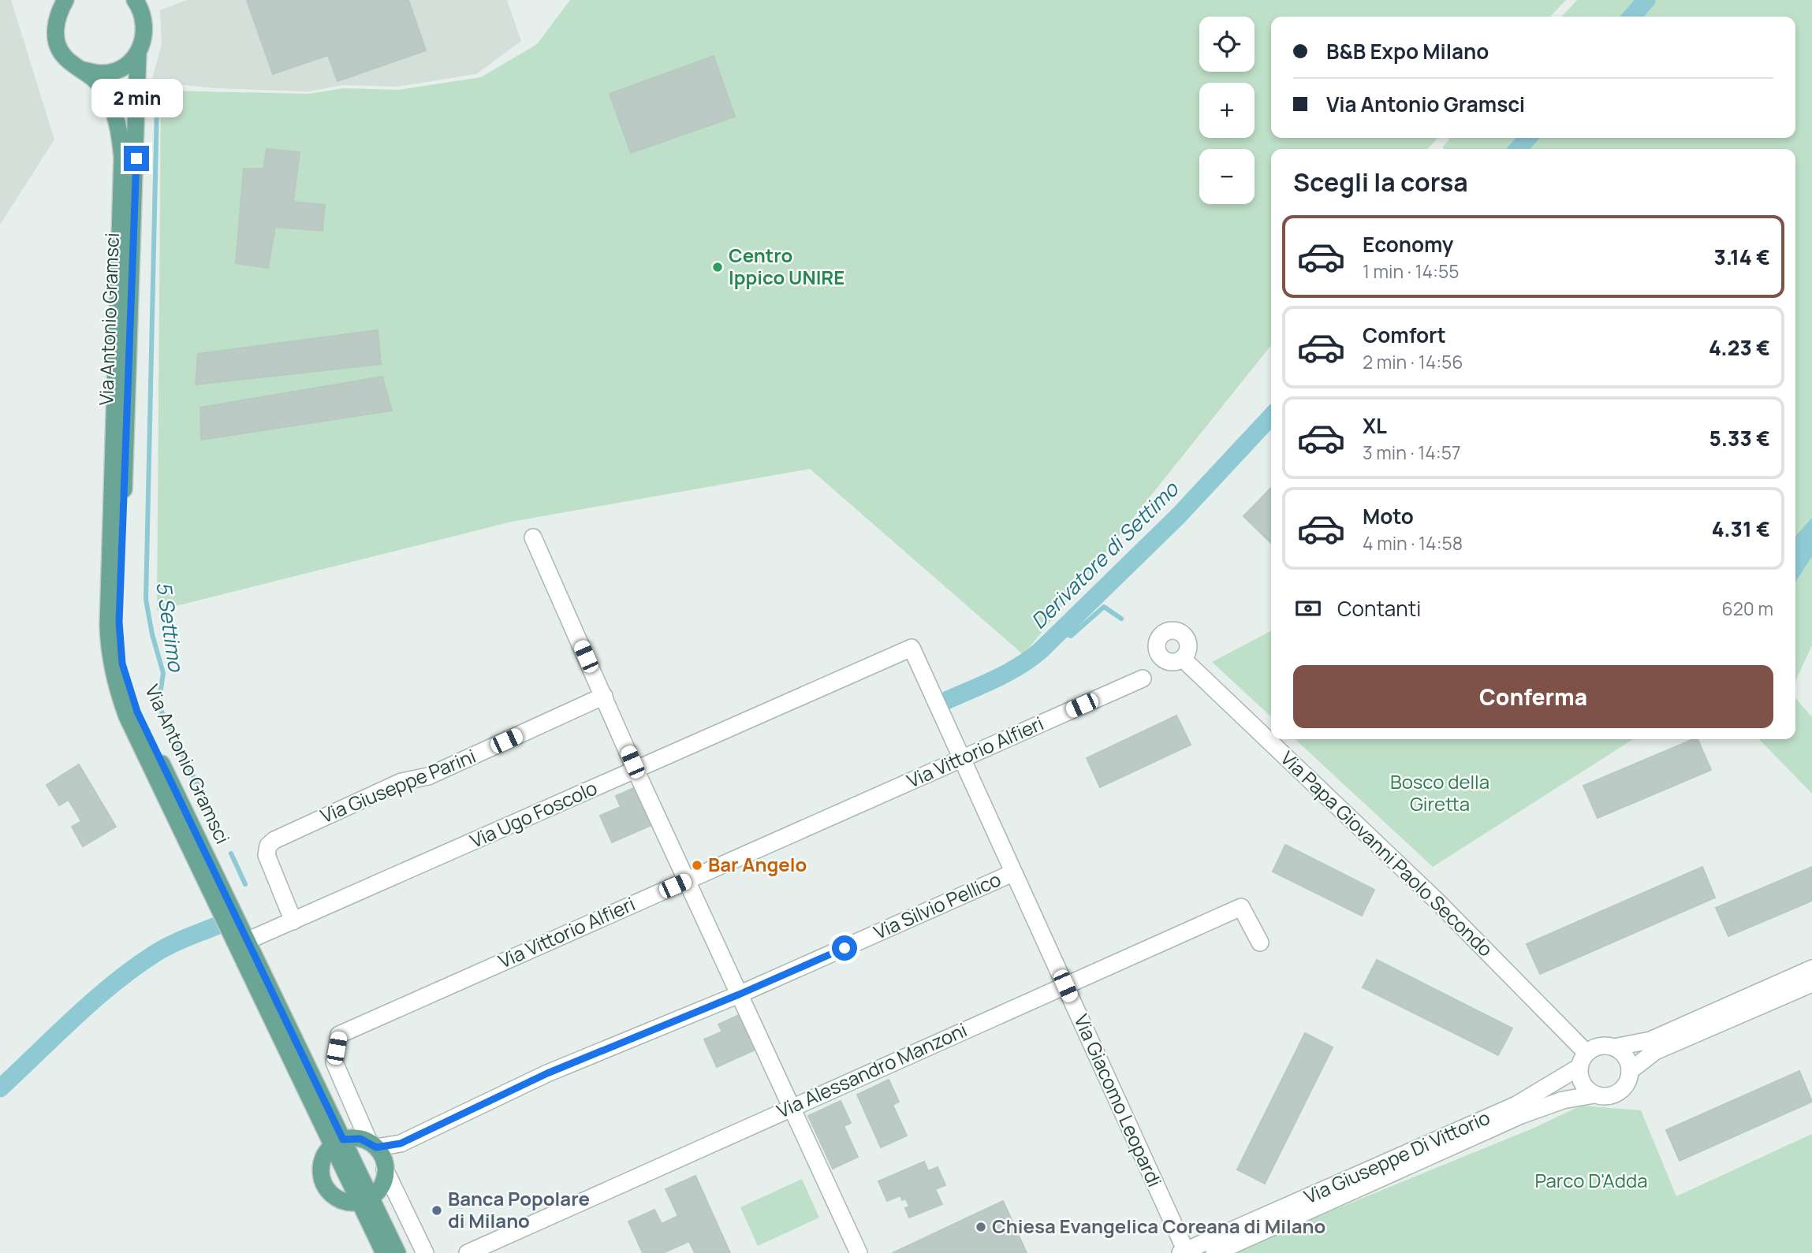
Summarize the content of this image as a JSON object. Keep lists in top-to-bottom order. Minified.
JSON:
{"streets":{"main road":["Via Antonio Gramsci"],"street":["Via Vittorio Alfieri","Via Giuseppe Parini","Via Ugo Foscolo","Via Papa Giovanni Paolo Secondo","Via Silvio Pellico","Via Alessandro Manzoni","Via Giacomo Leopardi","Via Giuseppe Di Vittorio"]},"crossings":[["Via Antonio Gramsci","Via Ugo Foscolo"],["Via Vittorio Alfieri","Via Silvio Pellico"],["Via Vittorio Alfieri","Via Giacomo Leopardi"],["Via Giuseppe Parini","Via Ugo Foscolo"],["Via Ugo Foscolo","Via Giacomo Leopardi"],["Via Papa Giovanni Paolo Secondo","Via Giuseppe Di Vittorio"],["Via Silvio Pellico","Via Giacomo Leopardi"],["Via Alessandro Manzoni","Via Giacomo Leopardi"],["Via Giacomo Leopardi","Via Giuseppe Di Vittorio"]],"water":["Derivatore di Settimo","5 Settimo"],"parks":["Bosco della Giretta","Parco D'Adda"],"places":["Centro Ippico UNIRE","Bar Angelo","Banca Popolare di Milano","Chiesa Evangelica Coreana di Milano"],"page":{"map_buttons":["+","−"],"banner":["B&B Expo Milano","Via Antonio Gramsci"],"bubble":"2 min","heading":"Scegli la corsa","list":[{"name":"Economy","note":"1 min · 14:55","value":"3.14 €"},{"name":"Comfort","note":"2 min · 14:56","value":"4.23 €"},{"name":"XL","note":"3 min · 14:57","value":"5.33 €"},{"name":"Moto","note":"4 min · 14:58","value":"4.31 €"}],"pay":["Contanti","620 m"],"buttons":"Conferma"}}
